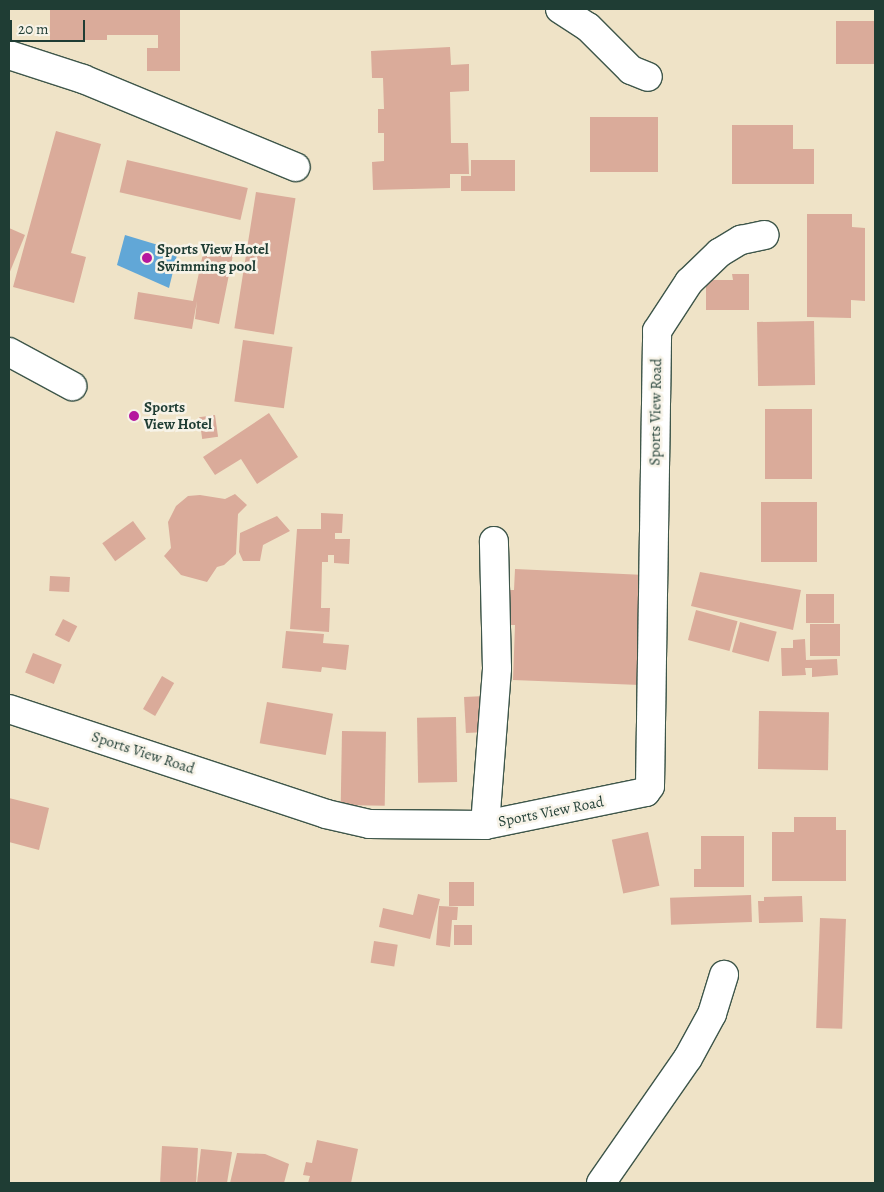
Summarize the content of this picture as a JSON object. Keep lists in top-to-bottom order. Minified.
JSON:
{"streets":{"street":["Sports View Road"]},"places":["Sports View Hotel Swimming pool","Sports View Hotel"],"scale_bar":"20 m"}
